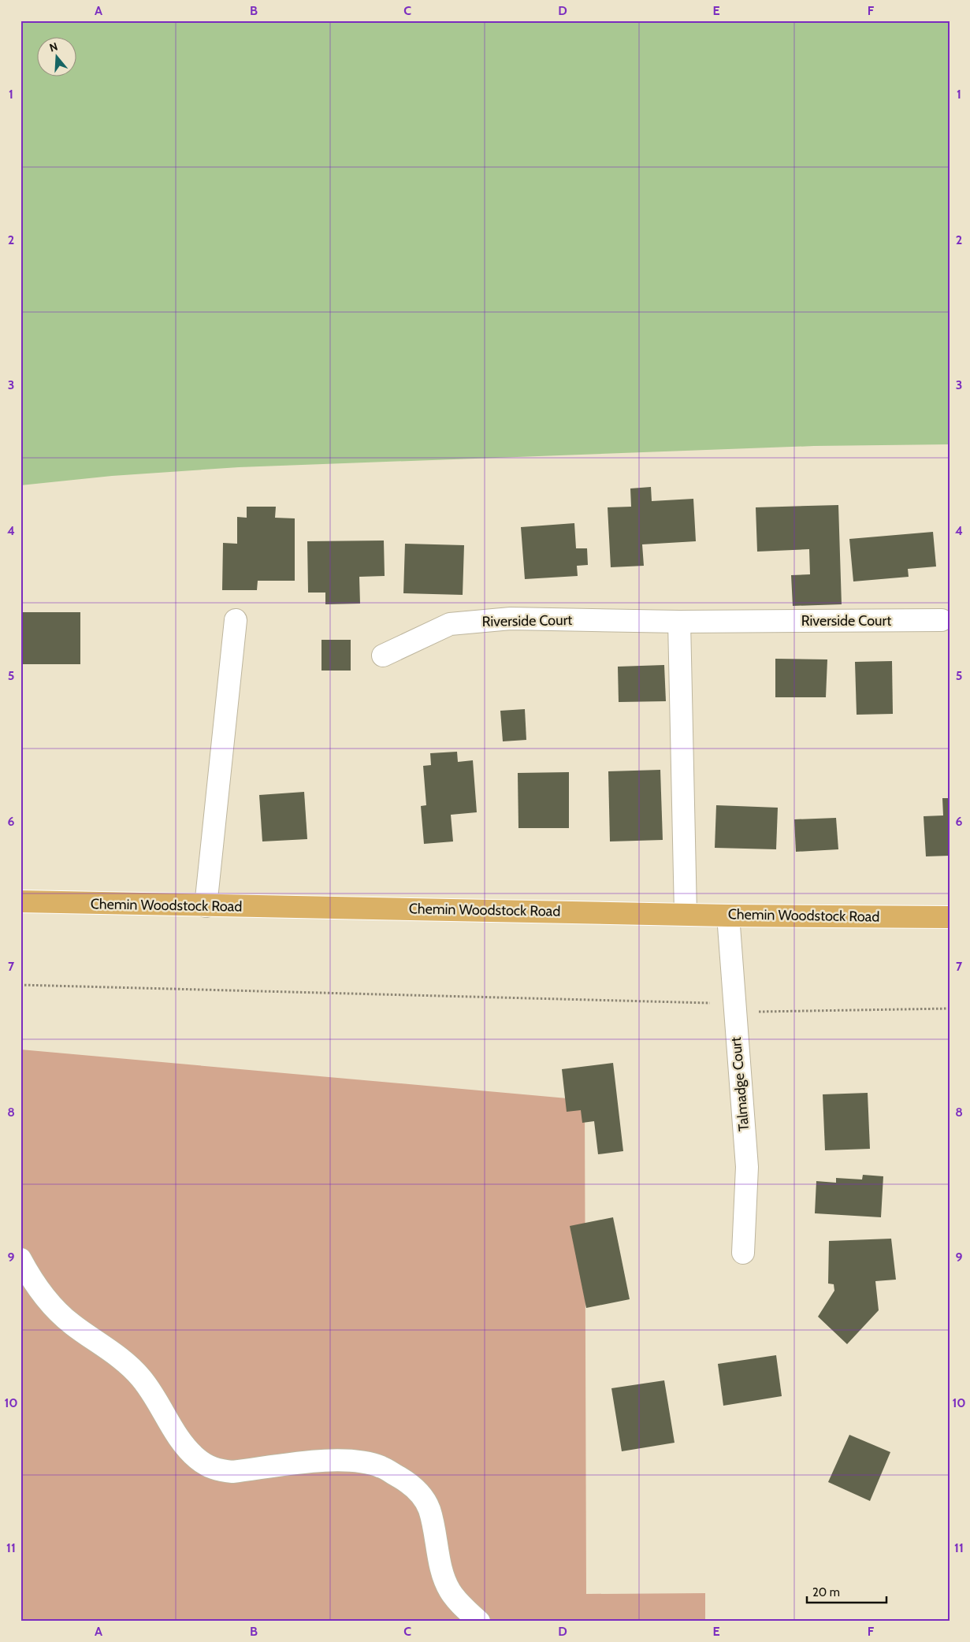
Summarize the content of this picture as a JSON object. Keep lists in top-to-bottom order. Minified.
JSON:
{"streets":{"main road":["Chemin Woodstock Road"],"street":["Riverside Court","Talmadge Court"]},"crossings":[["Chemin Woodstock Road","Talmadge Court"]],"scale_bar":"20 m","north":"top","grid":{"columns":["A","B","C","D","E","F"],"rows":["1","2","3","4","5","6","7","8","9","10","11"]}}
